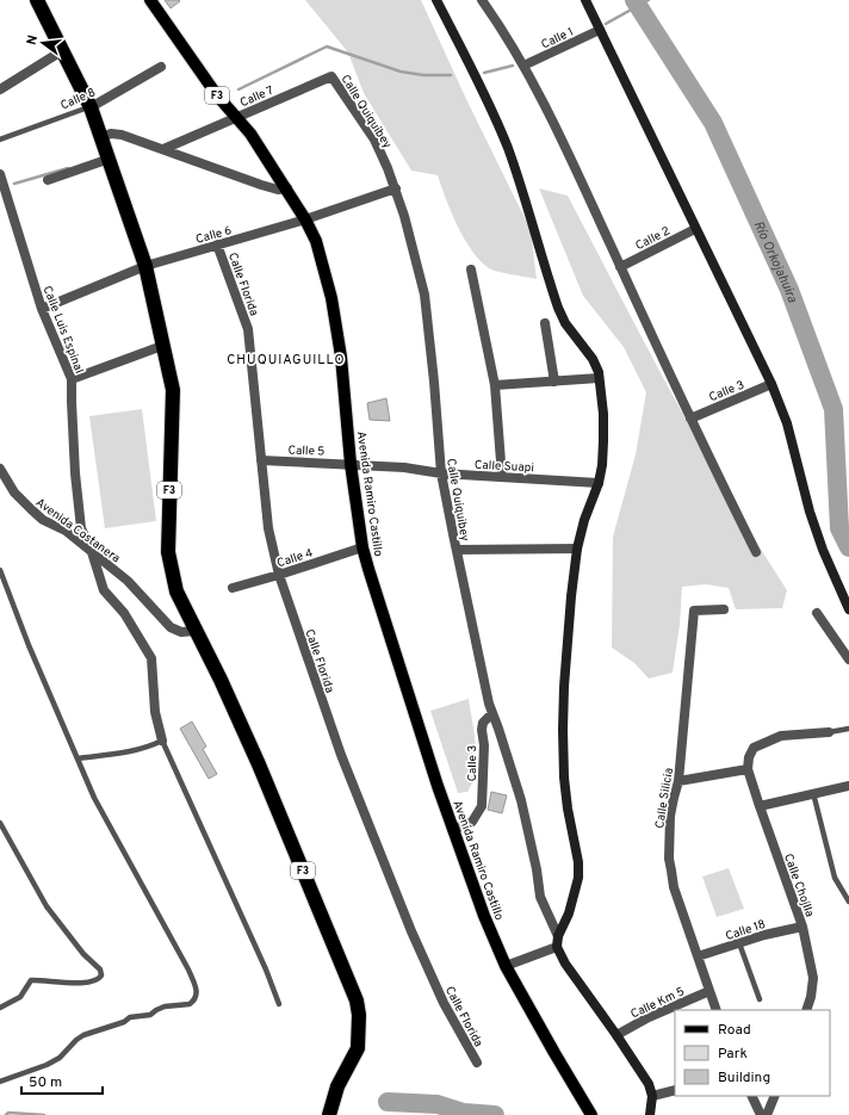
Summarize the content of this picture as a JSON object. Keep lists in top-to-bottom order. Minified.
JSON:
{"streets":{"highway":["F3"],"main road":["Avenida Ramiro Castillo"],"street":["Calle 1","Calle 7","Calle 8","Calle Quiquibey","Calle 6","Calle 2","Calle Florida","Calle Luis Espinal","Calle 3","Calle 5","Calle Suapi","Avenida Costanera","Calle 4","Calle Silicia","Calle Chojlla","Calle 18","Calle Km 5"]},"crossings":[["F3","Calle 8"],["F3","Calle 6"],["F3","Avenida Costanera"],["Calle 7","Calle Quiquibey"],["Calle 7","Avenida Ramiro Castillo"],["Calle Quiquibey","Calle 6"],["Calle Quiquibey","Calle 3"],["Calle Quiquibey","Calle Suapi"],["Calle 6","Calle Florida"],["Calle 6","Calle Luis Espinal"],["Calle 6","Avenida Ramiro Castillo"],["Calle Florida","Calle 5"],["Calle Florida","Calle 4"],["Calle Luis Espinal","Avenida Costanera"],["Calle 3","Avenida Ramiro Castillo"],["Calle 5","Calle Suapi"],["Calle 5","Avenida Ramiro Castillo"],["Calle Suapi","Avenida Ramiro Castillo"],["Avenida Ramiro Castillo","Calle 4"],["Calle Silicia","Calle 18"],["Calle Silicia","Calle Km 5"],["Calle Chojlla","Calle 18"]],"districts":["CHUQUIAGUILLO"],"water":["Río Orkojahuira"],"legend":["Road","Park","Building"],"scale_bar":"50 m","north":"left"}
